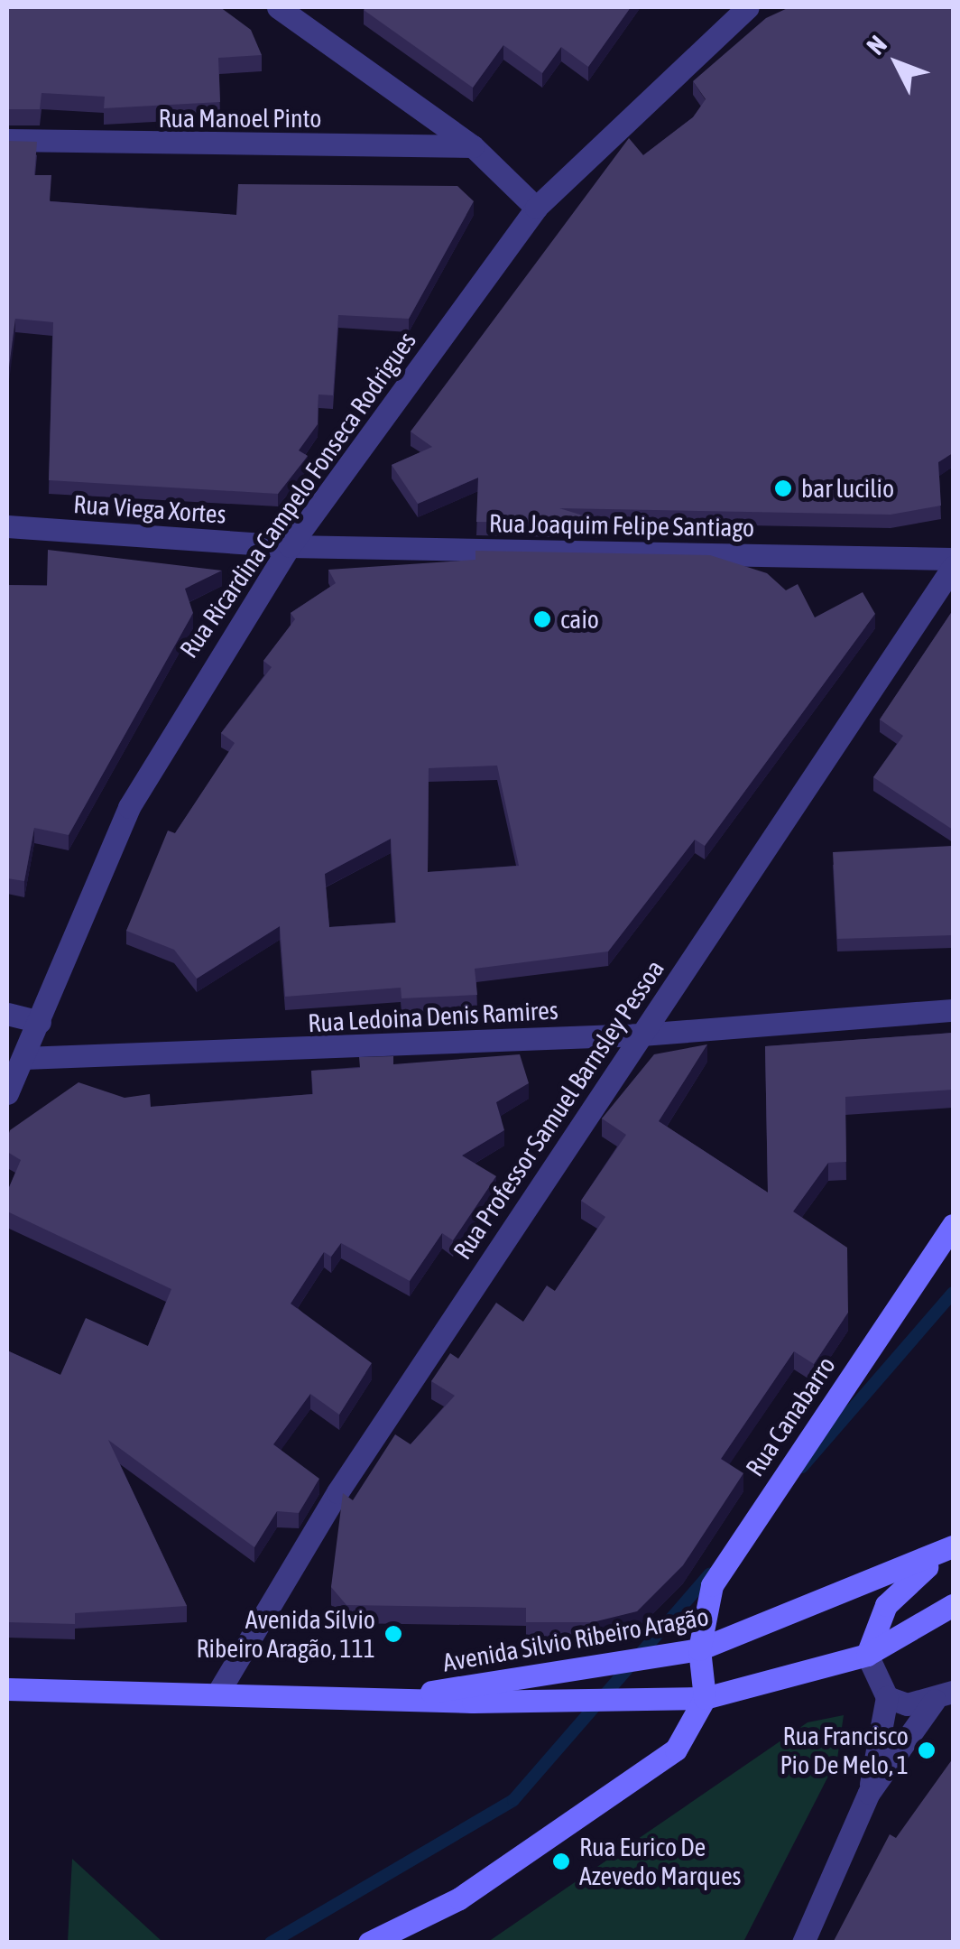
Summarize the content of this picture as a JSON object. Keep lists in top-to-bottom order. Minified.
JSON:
{"streets":{"street":["Rua Manoel Pinto","Rua Ricardina Campelo Fonseca Rodrigues","Rua Viega Xortes","Rua Joaquim Felipe Santiago","Rua Ledoina Denis Ramires","Rua Professor Samuel Barnsley Pessoa","Rua Canabarro","Avenida Silvio Ribeiro Aragão"]},"crossings":[["Rua Ricardina Campelo Fonseca Rodrigues","Rua Viega Xortes"],["Rua Ricardina Campelo Fonseca Rodrigues","Rua Joaquim Felipe Santiago"],["Rua Ricardina Campelo Fonseca Rodrigues","Rua Ledoina Denis Ramires"],["Rua Viega Xortes","Rua Joaquim Felipe Santiago"],["Rua Ledoina Denis Ramires","Rua Professor Samuel Barnsley Pessoa"],["Rua Professor Samuel Barnsley Pessoa","Avenida Silvio Ribeiro Aragão"],["Rua Canabarro","Avenida Silvio Ribeiro Aragão"]],"places":["bar lucilio","caio","Avenida Sílvio Ribeiro Aragão, 111","Rua Francisco Pio De Melo, 1","Rua Eurico De Azevedo Marques"],"north":"top left"}
